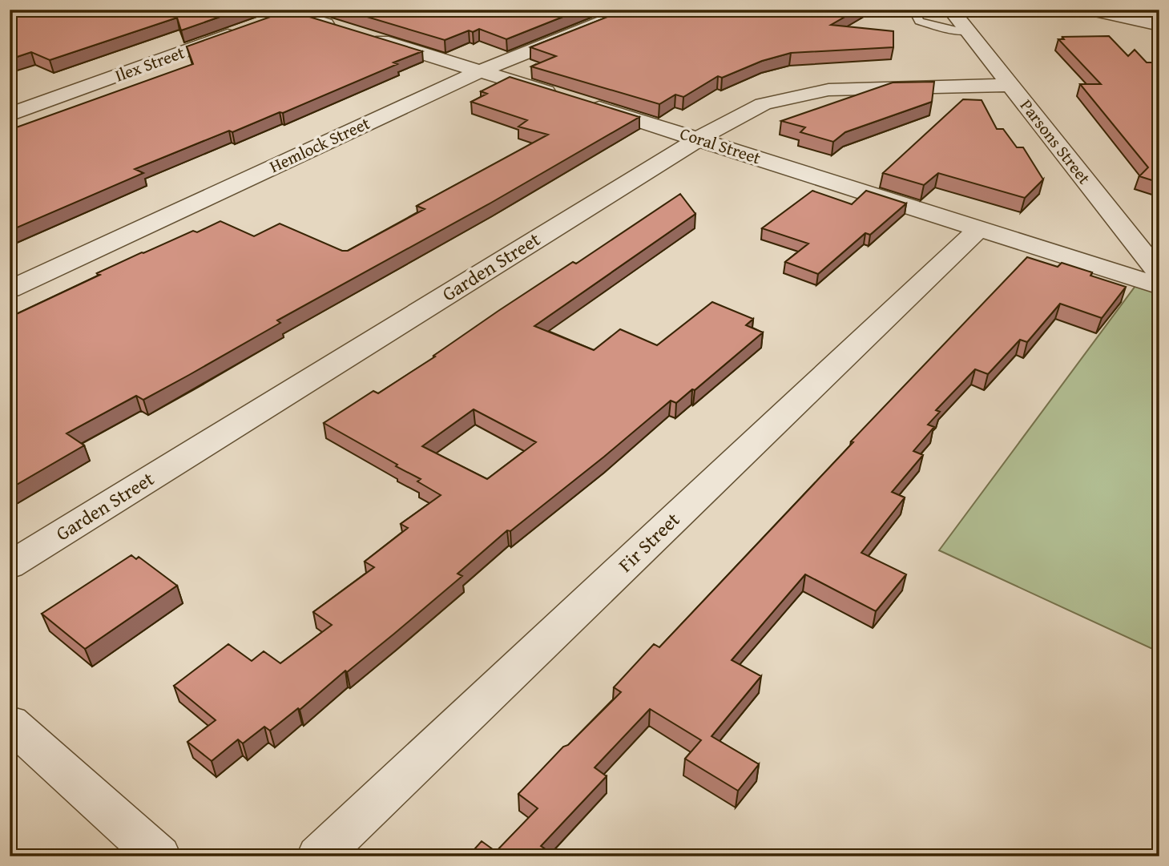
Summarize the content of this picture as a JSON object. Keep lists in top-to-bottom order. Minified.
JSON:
{"streets":{"street":["Ilex Street","Parsons Street","Hemlock Street","Coral Street","Garden Street","Fir Street"]},"crossings":[["Parsons Street","Garden Street"],["Coral Street","Garden Street"],["Coral Street","Fir Street"]]}
